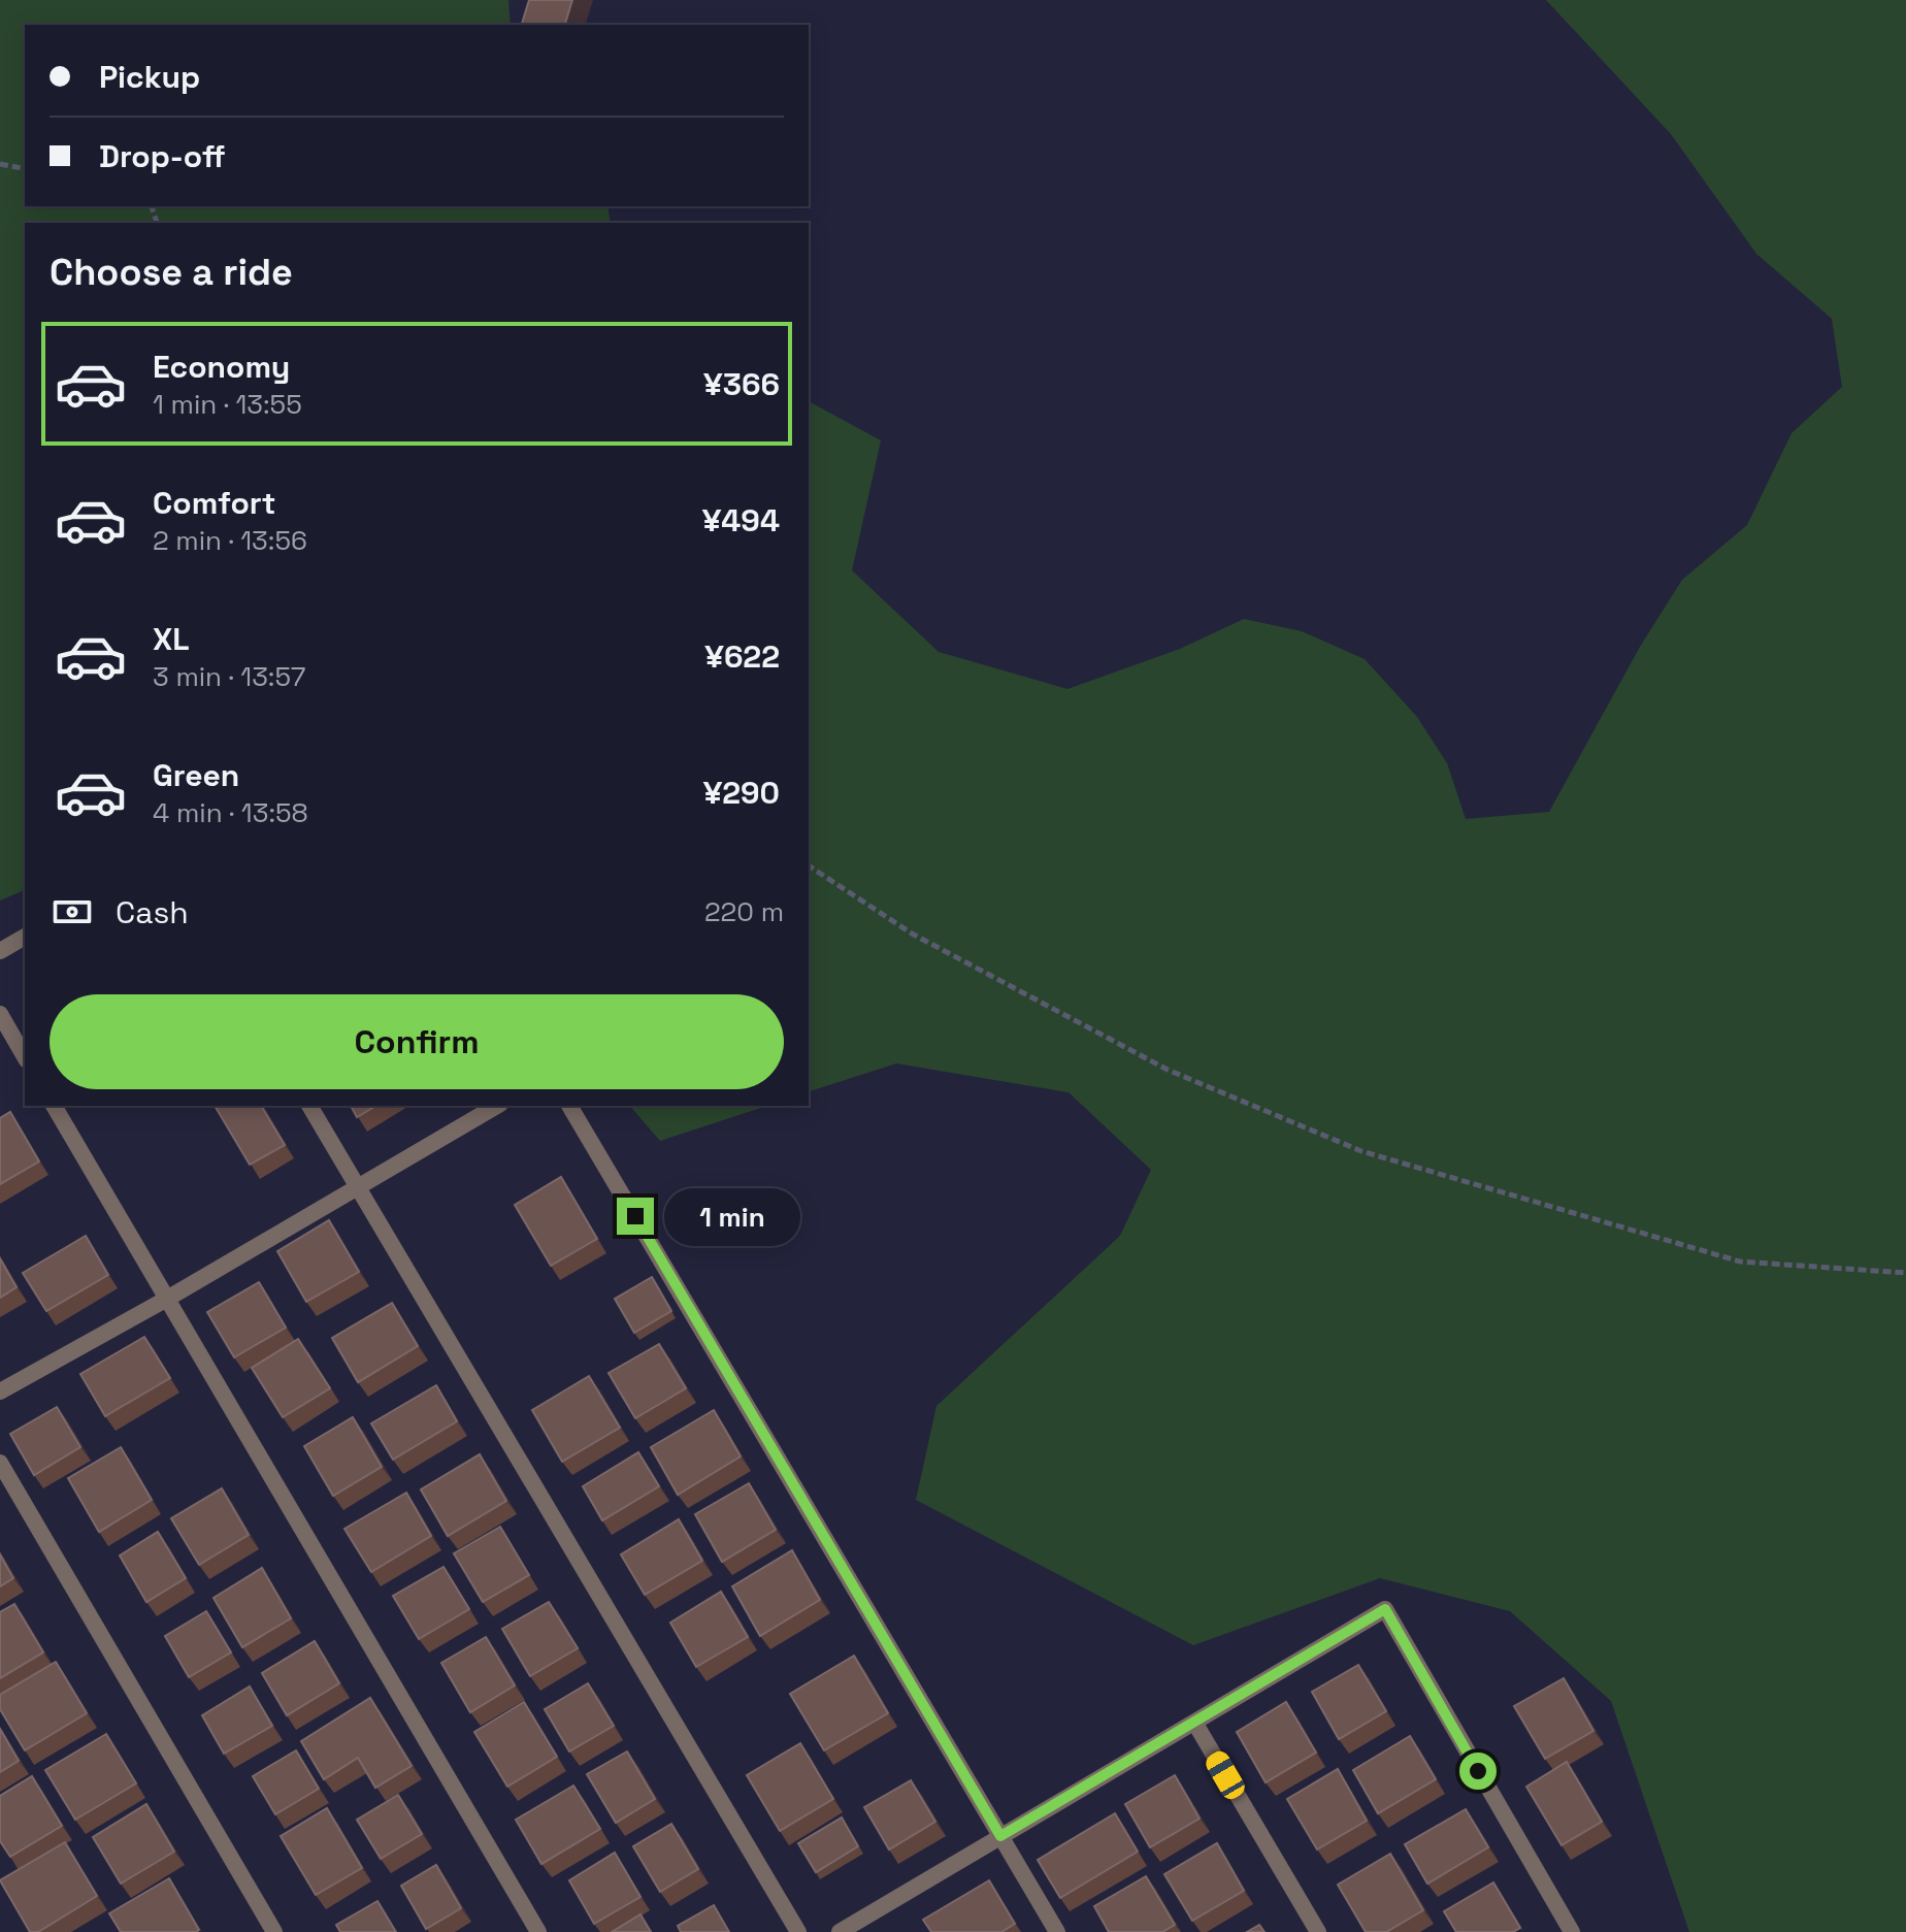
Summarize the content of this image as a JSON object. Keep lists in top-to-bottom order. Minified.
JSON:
{"page":{"banner":["Pickup","Drop-off"],"heading":"Choose a ride","list":[{"name":"Economy","note":"1 min · 13:55","value":"¥366"},{"name":"Comfort","note":"2 min · 13:56","value":"¥494"},{"name":"XL","note":"3 min · 13:57","value":"¥622"},{"name":"Green","note":"4 min · 13:58","value":"¥290"}],"pay":["Cash","220 m"],"buttons":"Confirm","bubble":"1 min"}}
